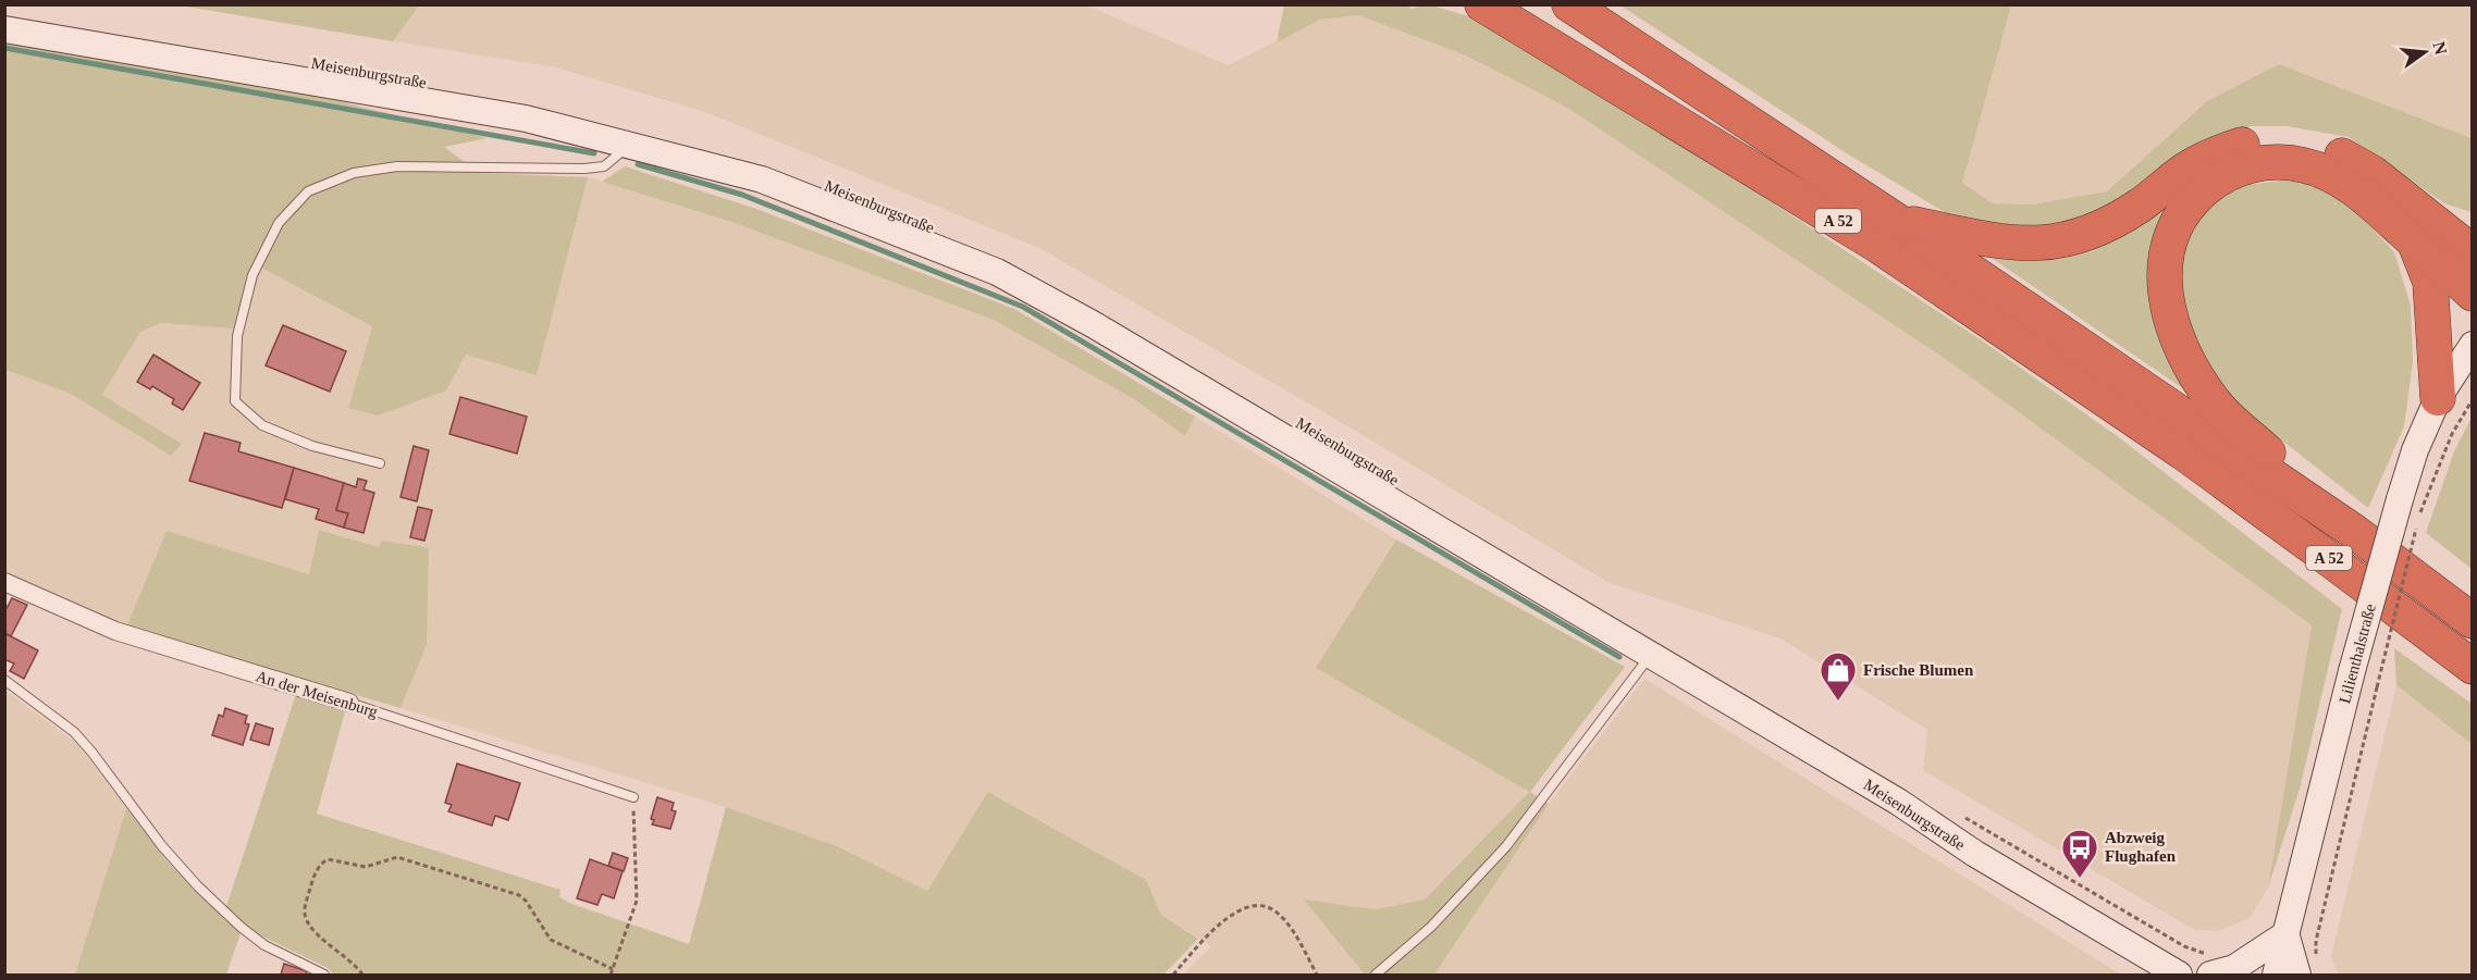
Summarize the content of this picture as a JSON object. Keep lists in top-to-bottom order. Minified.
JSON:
{"streets":{"highway":["A 52"],"main road":["Meisenburgstraße","Lilienthalstraße"],"street":["An der Meisenburg"]},"places":{"shop":["Frische Blumen"],"bus stop":["Abzweig Flughafen"]},"north":"right"}
